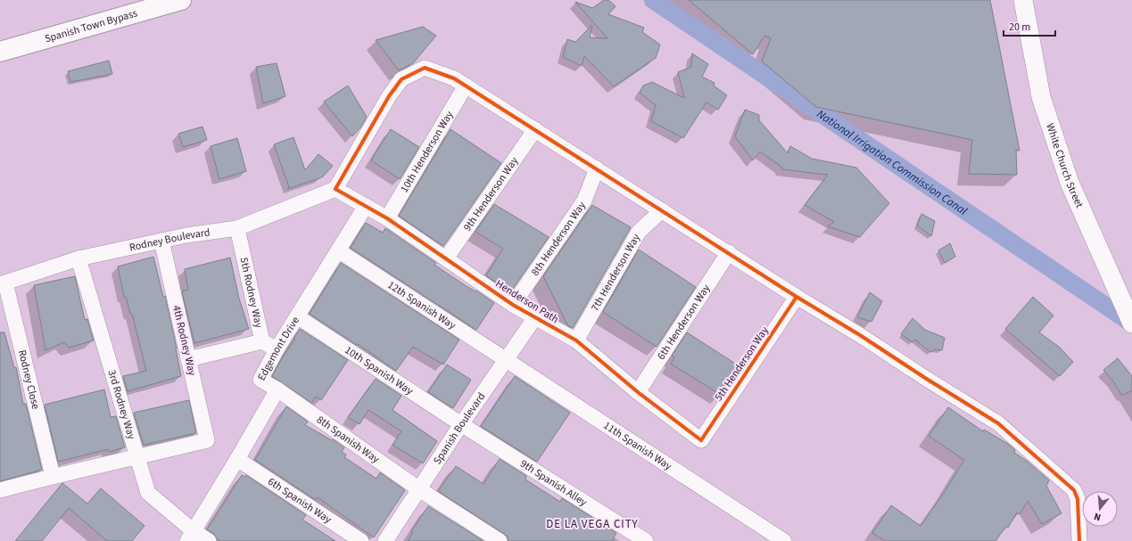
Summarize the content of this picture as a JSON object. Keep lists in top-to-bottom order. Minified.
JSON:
{"streets":{"main road":["Spanish Town Bypass"],"street":["10th Henderson Way","White Church Street","9th Henderson Way","8th Henderson Way","Rodney Boulevard","7th Henderson Way","5th Rodney Way","Henderson Path","12th Spanish Way","6th Henderson Way","4th Rodney Way","Edgemont Drive","5th Henderson Way","10th Spanish Way","Rodney Close","3rd Rodney Way","Spanish Boulevard","8th Spanish Way","11th Spanish Way","9th Spanish Alley","6th Spanish Way"]},"crossings":[["10th Henderson Way","Henderson Path"],["9th Henderson Way","Henderson Path"],["8th Henderson Way","Henderson Path"],["Rodney Boulevard","5th Rodney Way"],["Rodney Boulevard","Henderson Path"],["Rodney Boulevard","4th Rodney Way"],["Rodney Boulevard","Rodney Close"],["Rodney Boulevard","3rd Rodney Way"],["7th Henderson Way","Henderson Path"],["5th Rodney Way","Edgemont Drive"],["Henderson Path","6th Henderson Way"],["Henderson Path","Edgemont Drive"],["Henderson Path","5th Henderson Way"],["Henderson Path","Spanish Boulevard"],["12th Spanish Way","Edgemont Drive"],["12th Spanish Way","Spanish Boulevard"],["12th Spanish Way","11th Spanish Way"],["4th Rodney Way","3rd Rodney Way"],["Edgemont Drive","10th Spanish Way"],["Edgemont Drive","3rd Rodney Way"],["Edgemont Drive","8th Spanish Way"],["Edgemont Drive","6th Spanish Way"],["10th Spanish Way","Spanish Boulevard"],["10th Spanish Way","9th Spanish Alley"],["Spanish Boulevard","8th Spanish Way"],["Spanish Boulevard","11th Spanish Way"],["Spanish Boulevard","9th Spanish Alley"]],"districts":["DE LA VEGA CITY"],"water":["National Irrigation Commission Canal"],"scale_bar":"20 m","north":"bottom"}
